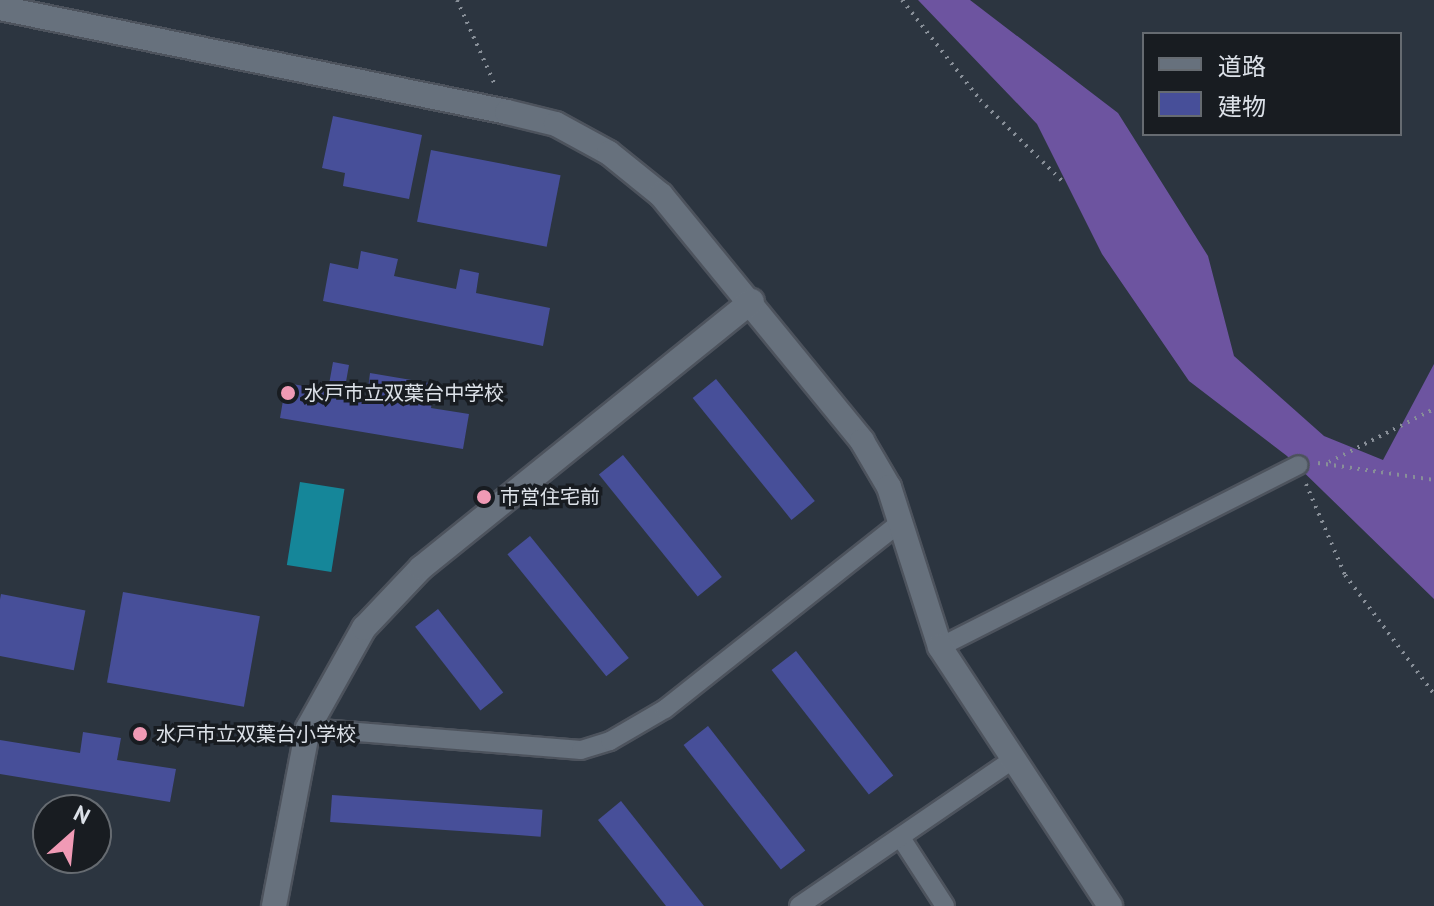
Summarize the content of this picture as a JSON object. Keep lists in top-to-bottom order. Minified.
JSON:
{"places":["水戸市立双葉台中学校","市営住宅前","水戸市立双葉台小学校"],"legend":["道路","建物"],"north":"top right"}
